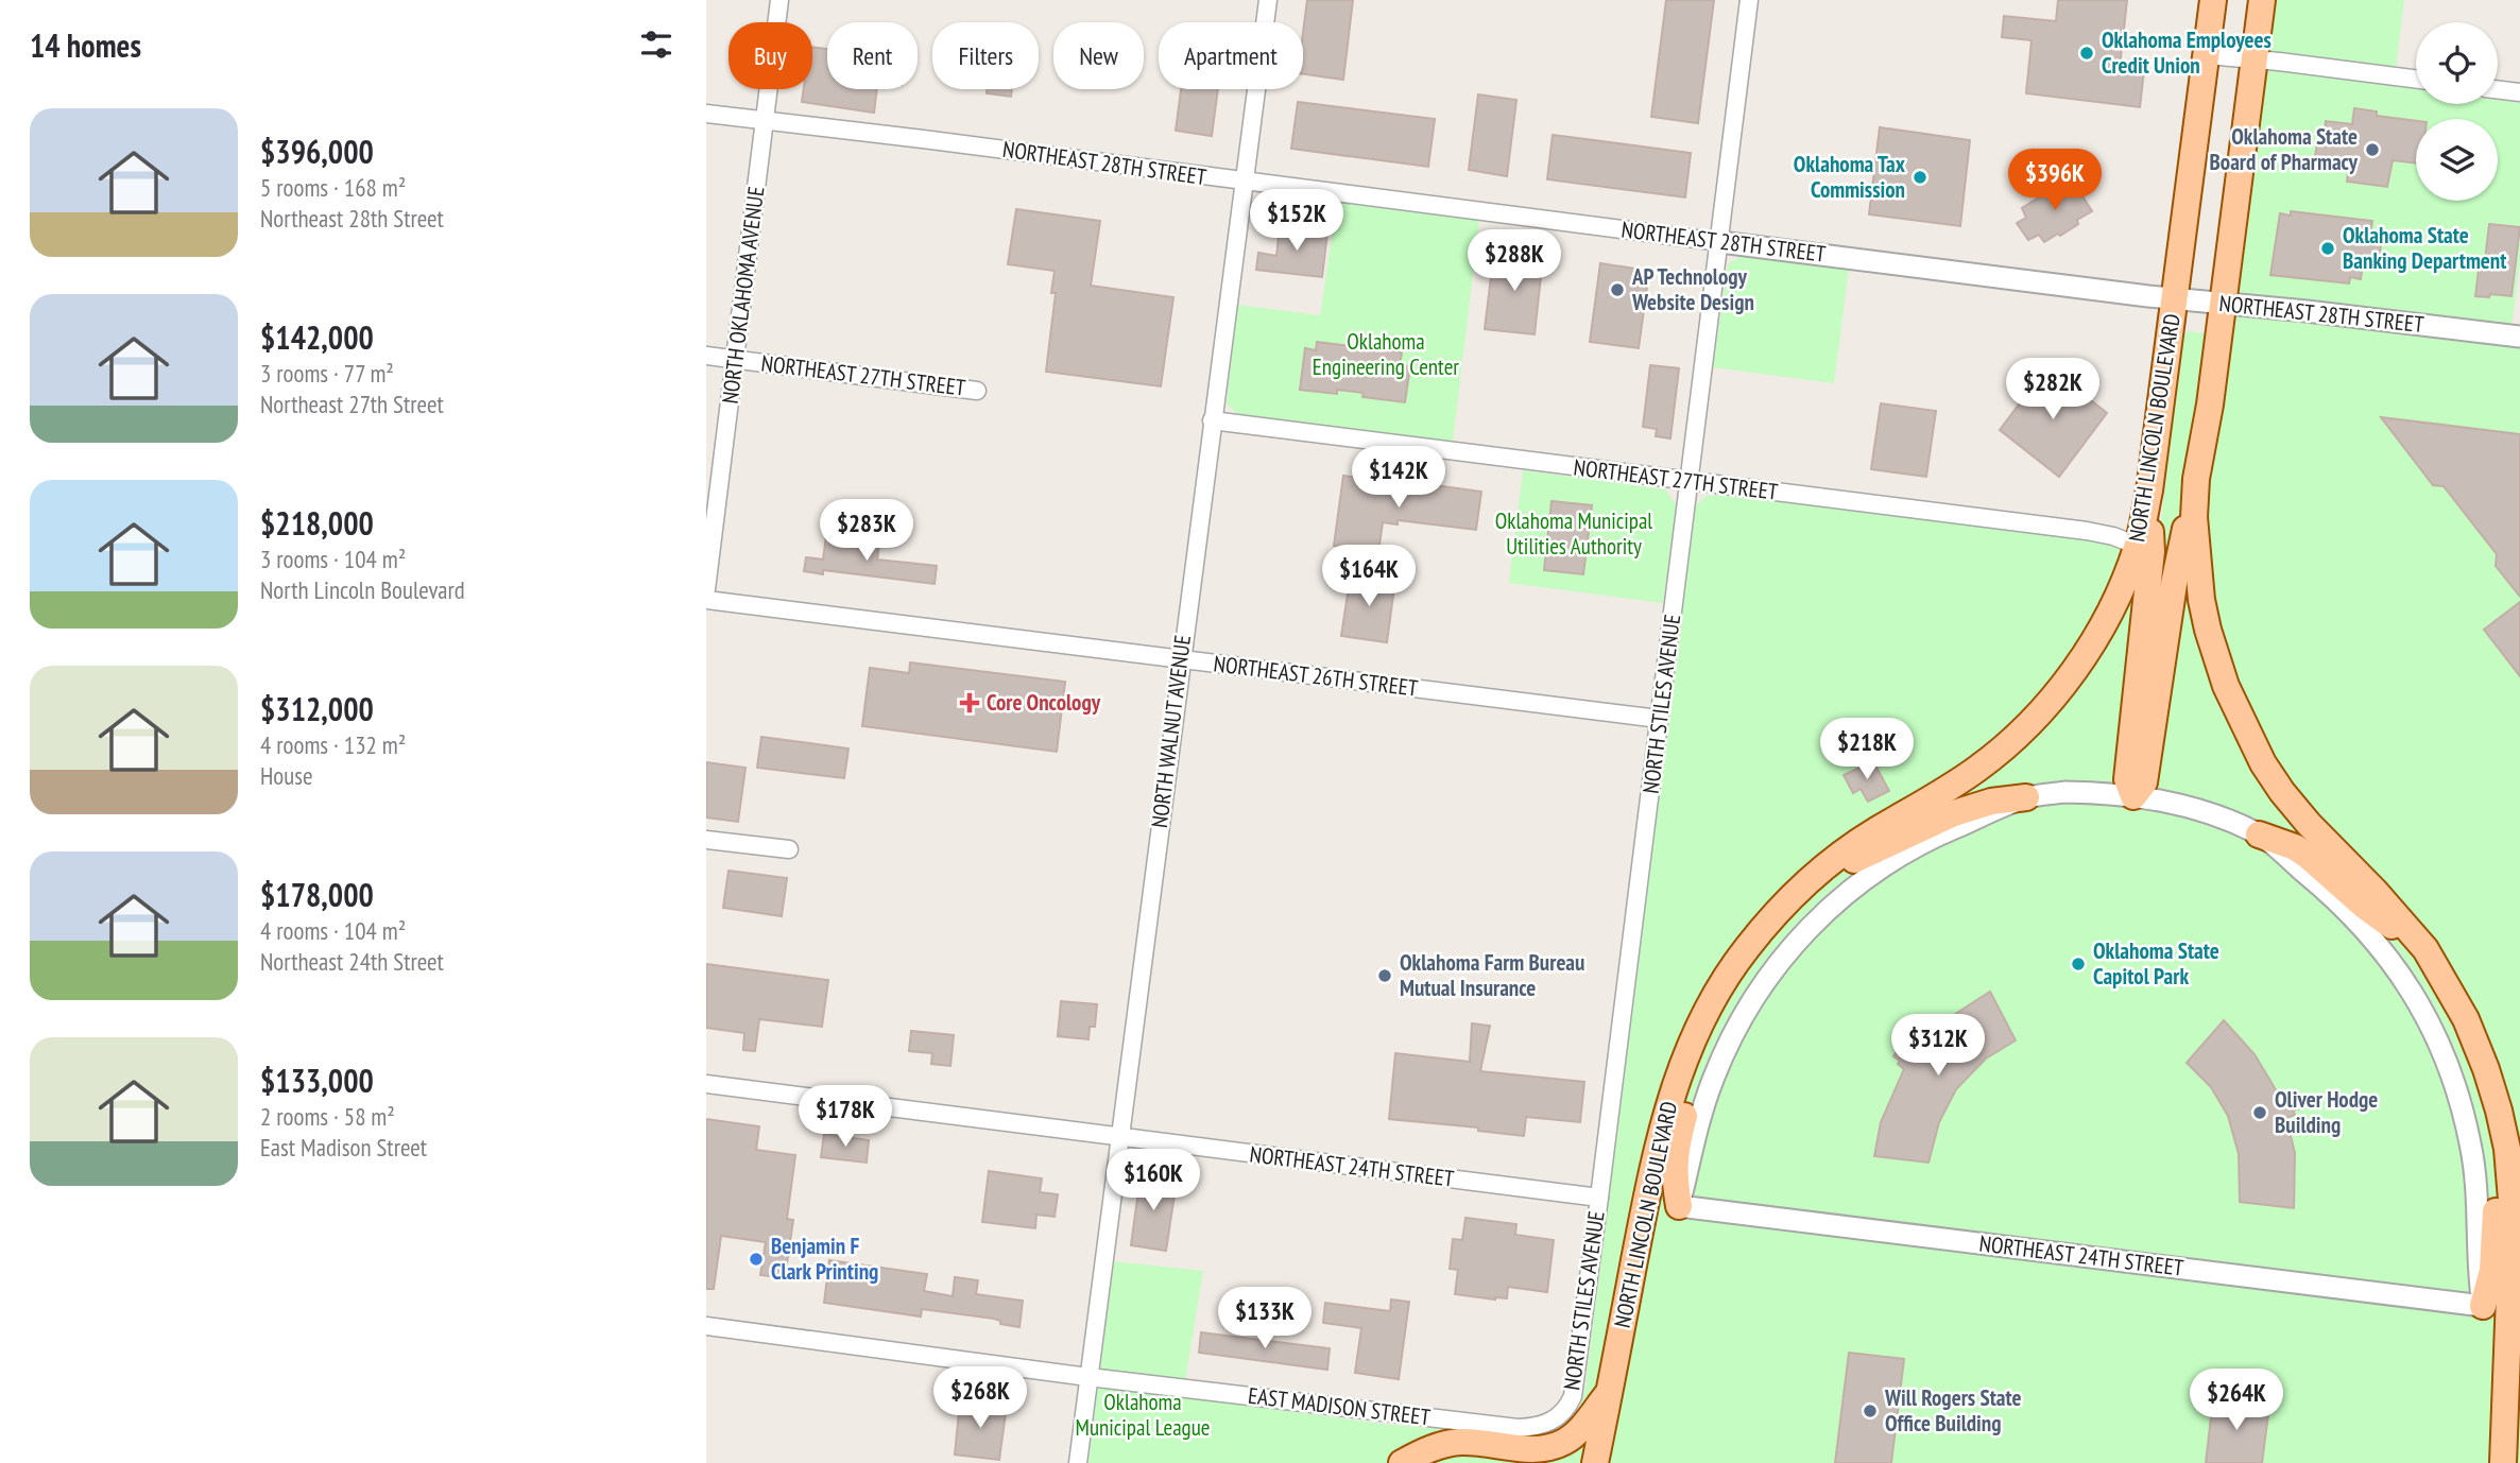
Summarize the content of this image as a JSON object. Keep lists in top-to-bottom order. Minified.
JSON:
{"streets":{"main road":["NORTH LINCOLN BOULEVARD"],"street":["NORTHEAST 28TH STREET","NORTH OKLAHOMA AVENUE","NORTHEAST 27TH STREET","NORTHEAST 26TH STREET","NORTH STILES AVENUE","NORTH WALNUT AVENUE","NORTHEAST 24TH STREET","EAST MADISON STREET"]},"crossings":[["NORTHEAST 28TH STREET","NORTH OKLAHOMA AVENUE"],["NORTHEAST 28TH STREET","NORTH LINCOLN BOULEVARD"],["NORTHEAST 28TH STREET","NORTH STILES AVENUE"],["NORTHEAST 28TH STREET","NORTH WALNUT AVENUE"],["NORTH OKLAHOMA AVENUE","NORTHEAST 27TH STREET"],["NORTHEAST 27TH STREET","NORTH LINCOLN BOULEVARD"],["NORTHEAST 27TH STREET","NORTH STILES AVENUE"],["NORTHEAST 27TH STREET","NORTH WALNUT AVENUE"],["NORTHEAST 26TH STREET","NORTH STILES AVENUE"],["NORTHEAST 26TH STREET","NORTH WALNUT AVENUE"],["NORTH STILES AVENUE","NORTHEAST 24TH STREET"],["NORTH STILES AVENUE","EAST MADISON STREET"],["NORTH WALNUT AVENUE","NORTHEAST 24TH STREET"],["NORTH WALNUT AVENUE","EAST MADISON STREET"]],"parks":["Oklahoma Engineering Center","Oklahoma Municipal Utilities Authority","Oklahoma Municipal League"],"places":{"other":["Oklahoma Employees Credit Union","Oklahoma State Board of Pharmacy","Oklahoma Tax Commission","Oklahoma State Banking Department","AP Technology Website Design","Oklahoma State Capitol Park","Oklahoma Farm Bureau Mutual Insurance","Oliver Hodge Building","Benjamin F Clark Printing","Will Rogers State Office Building"],"health":["Core Oncology"]},"page":{"heading":"14 homes","chip":["Buy","Rent","Filters","New","Apartment"],"list":[{"name":"$396,000","note":"5 rooms · 168 m² · Northeast 28th Street"},{"name":"$142,000","note":"3 rooms · 77 m² · Northeast 27th Street"},{"name":"$218,000","note":"3 rooms · 104 m² · North Lincoln Boulevard"},{"name":"$312,000","note":"4 rooms · 132 m² · House"},{"name":"$178,000","note":"4 rooms · 104 m² · Northeast 24th Street"},{"name":"$133,000","note":"2 rooms · 58 m² · East Madison Street"}],"price":["$396K","$152K","$288K","$282K","$142K","$283K","$164K","$218K","$312K","$178K","$160K","$133K","$268K","$264K"]}}
